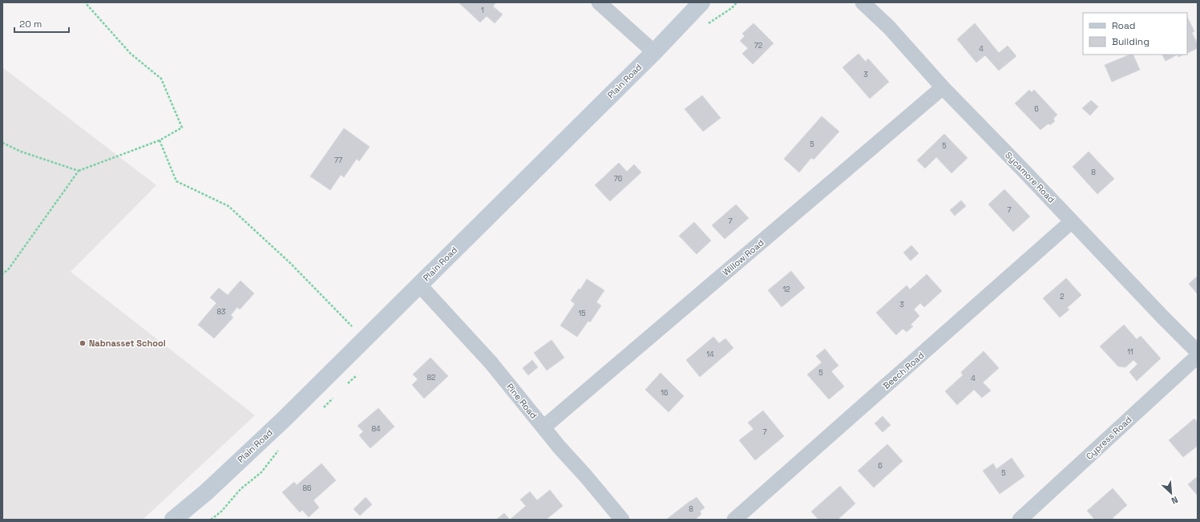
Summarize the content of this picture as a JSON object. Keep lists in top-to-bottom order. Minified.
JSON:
{"streets":{"main road":["Plain Road"],"street":["Sycamore Road","Willow Road","Beech Road","Pine Road","Cypress Road"]},"crossings":[["Plain Road","Pine Road"],["Sycamore Road","Willow Road"],["Sycamore Road","Beech Road"],["Willow Road","Pine Road"]],"places":["Nabnasset School"],"house_numbers":["1","72","4","3","6","5","5","77","8","76","7","7","12","2","3","83","15","11","14","5","82","4","16","84","7","6","5","86","8"],"legend":["Road","Building"],"scale_bar":"20 m","north":"bottom right"}
